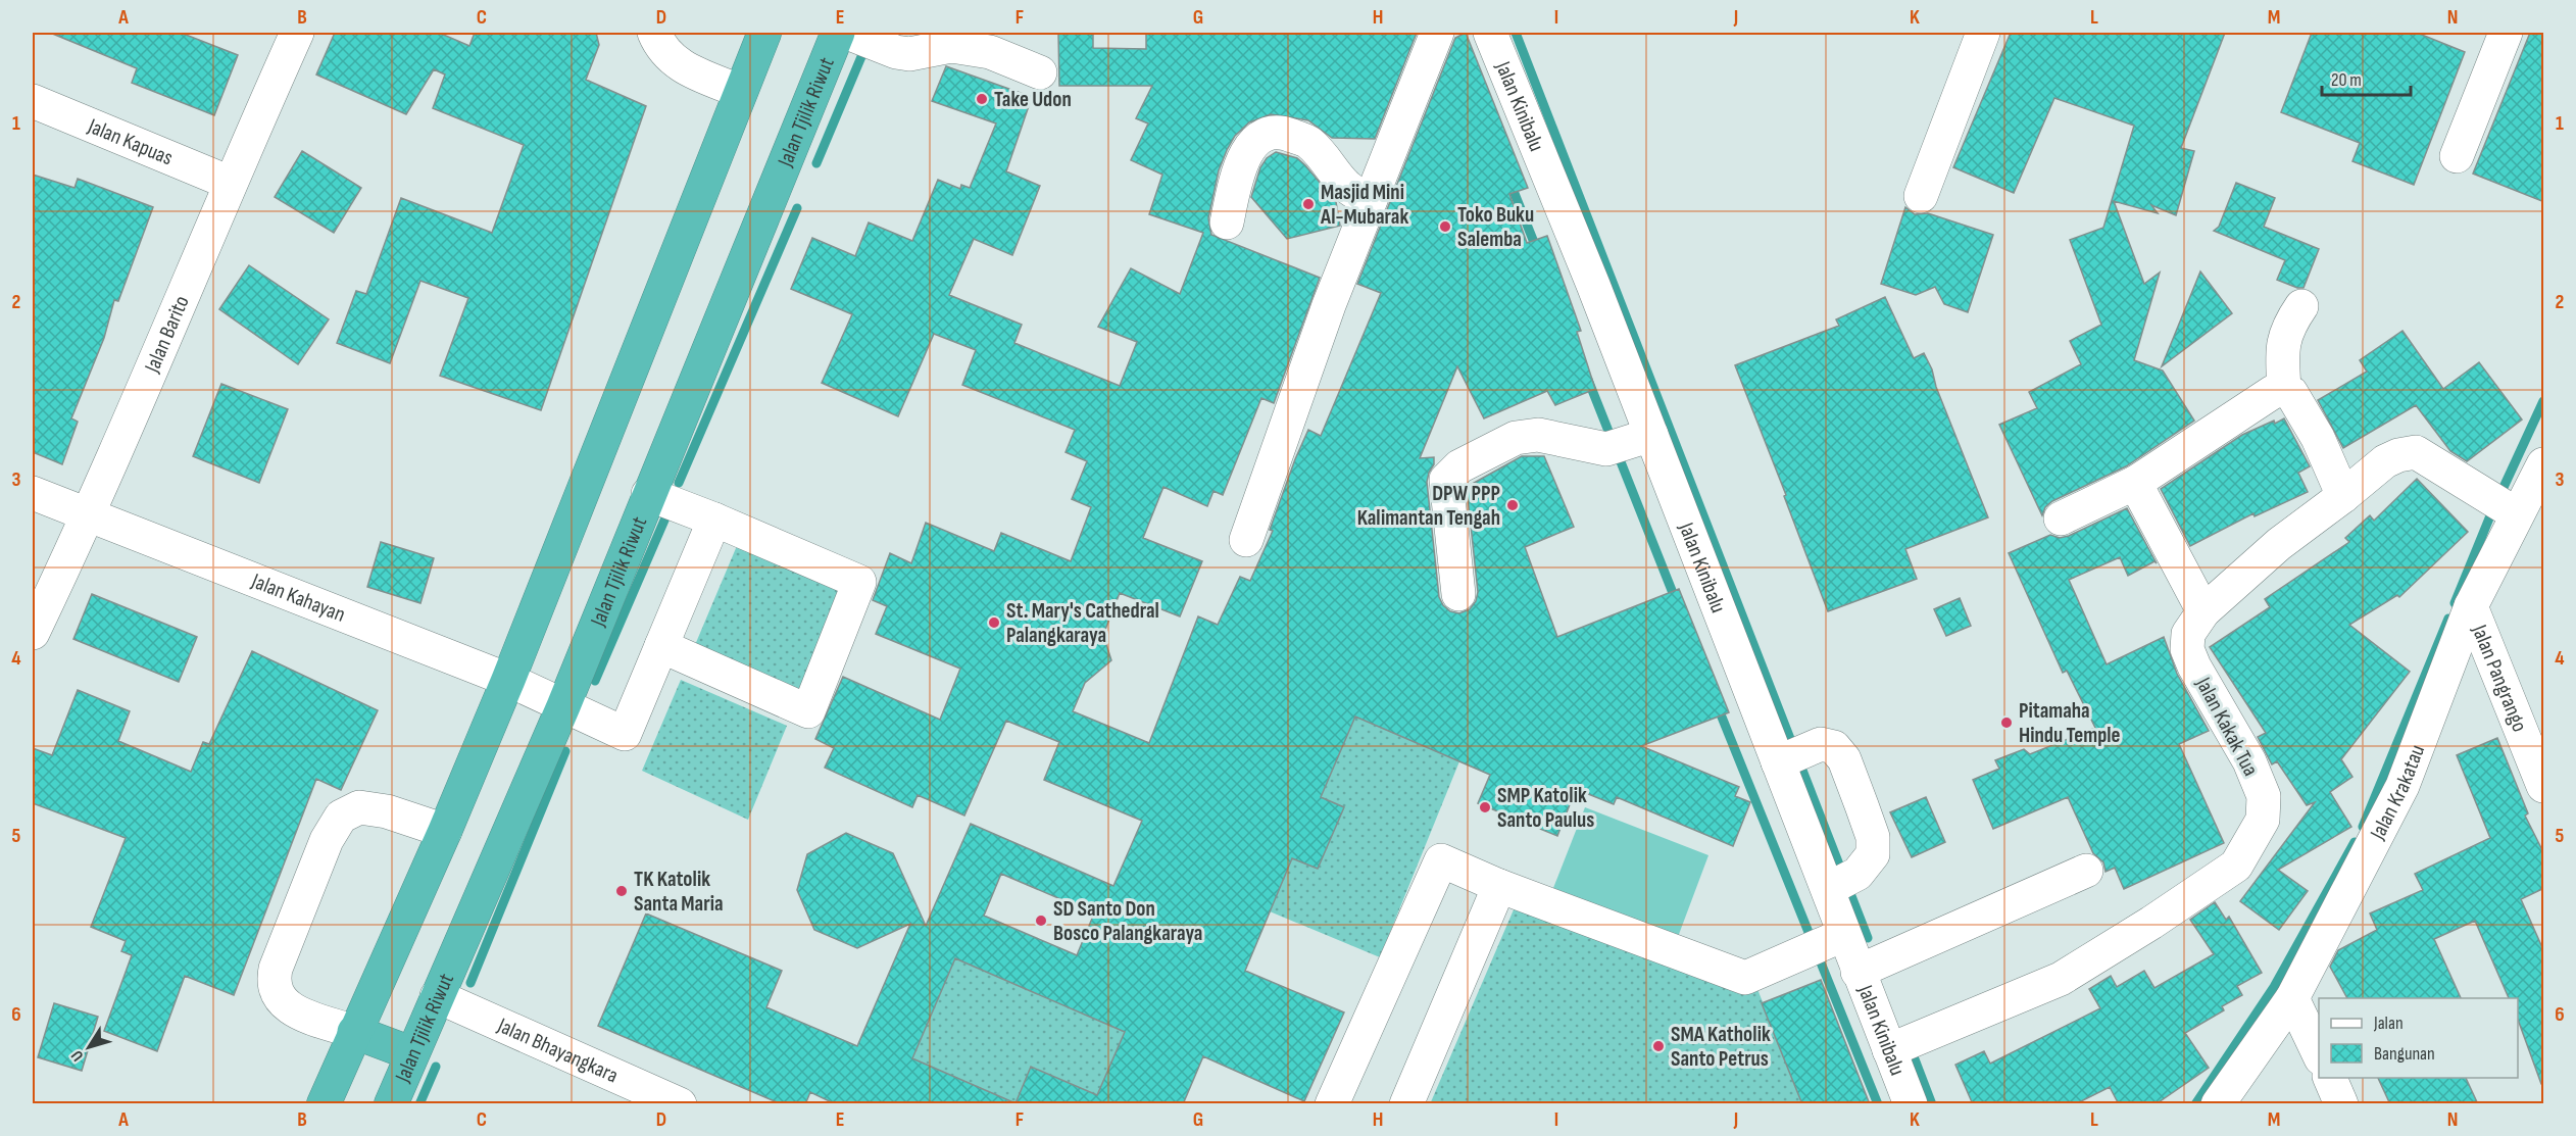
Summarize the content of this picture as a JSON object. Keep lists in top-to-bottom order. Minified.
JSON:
{"streets":{"highway":["Jalan Tjilik Riwut"],"street":["Jalan Kinibalu","Jalan Kapuas","Jalan Barito","Jalan Kahayan","Jalan Pangrango","Jalan Kakak Tua","Jalan Krakatau","Jalan Bhayangkara"]},"crossings":[["Jalan Kinibalu","Jalan Kakak Tua"],["Jalan Tjilik Riwut","Jalan Kahayan"],["Jalan Tjilik Riwut","Jalan Bhayangkara"],["Jalan Kapuas","Jalan Barito"],["Jalan Barito","Jalan Kahayan"],["Jalan Pangrango","Jalan Krakatau"],["Jalan Kakak Tua","Jalan Krakatau"]],"places":["Take Udon","Masjid Mini Al-Mubarak","Toko Buku Salemba","DPW PPP Kalimantan Tengah","St. Mary's Cathedral Palangkaraya","Pitamaha Hindu Temple","SMP Katolik Santo Paulus","TK Katolik Santa Maria","SD Santo Don Bosco Palangkaraya","SMA Katholik Santo Petrus"],"legend":["Jalan","Bangunan"],"scale_bar":"20 m","north":"bottom left","grid":{"columns":["A","B","C","D","E","F","G","H","I","J","K","L","M","N"],"rows":["1","2","3","4","5","6"]}}
